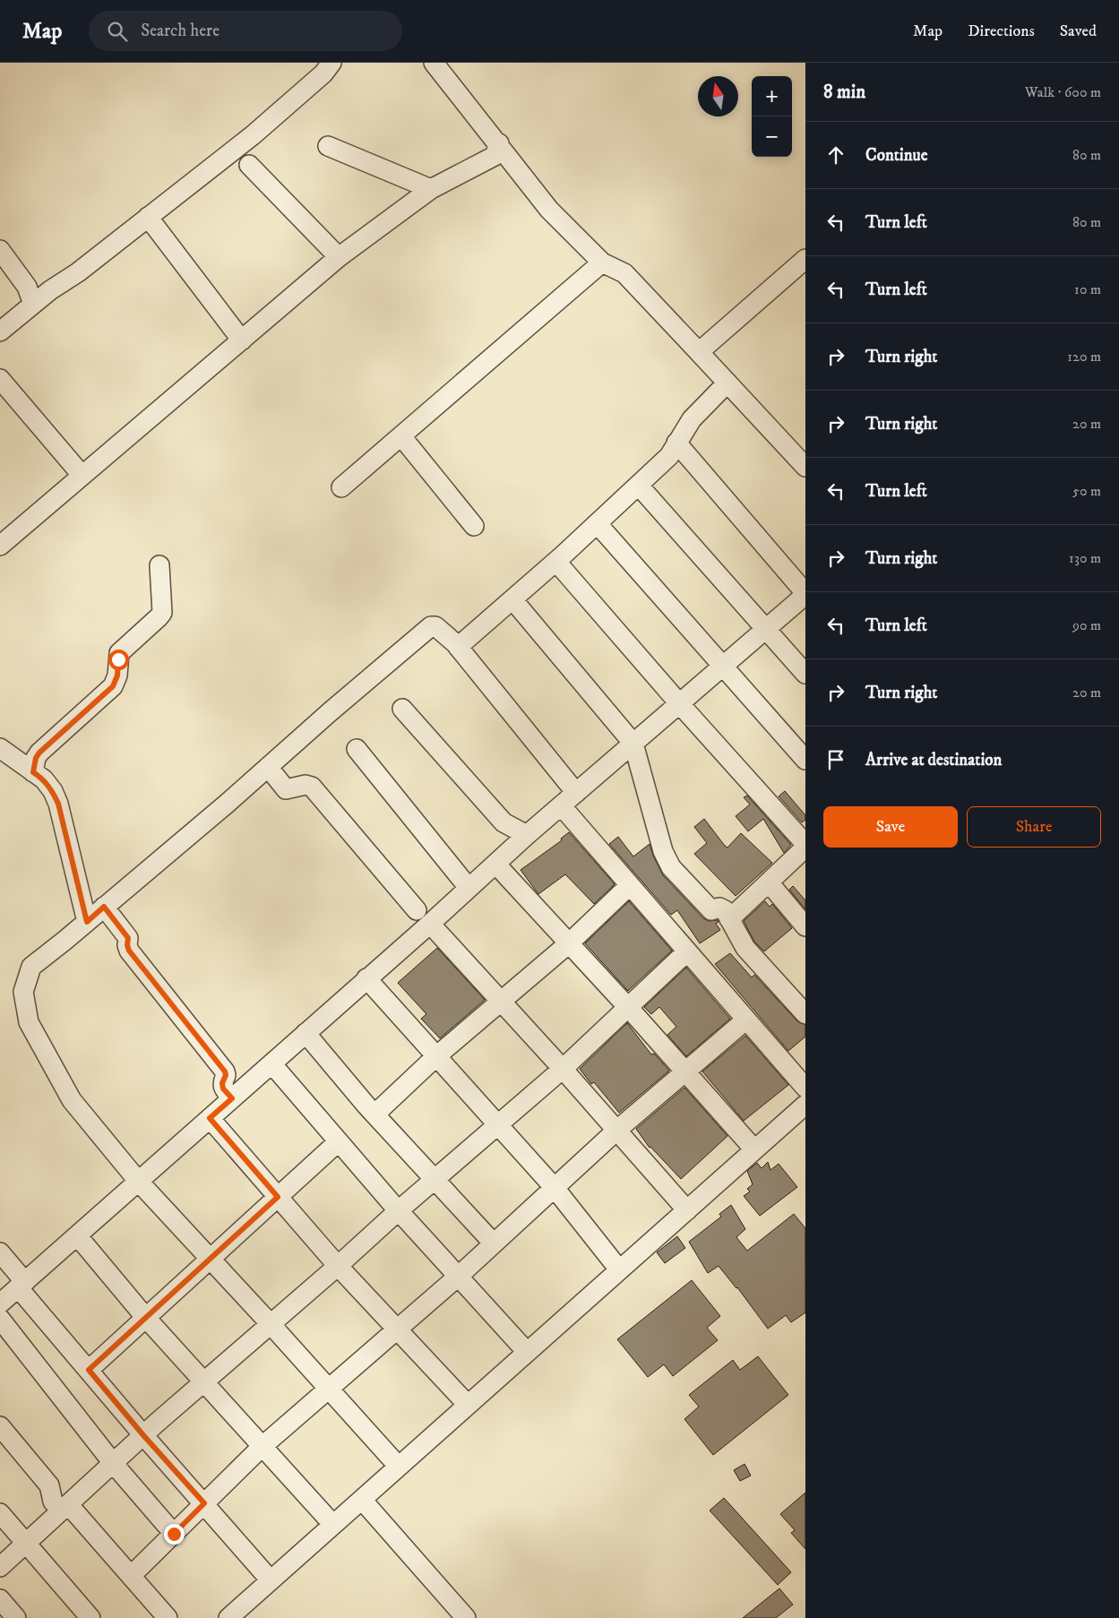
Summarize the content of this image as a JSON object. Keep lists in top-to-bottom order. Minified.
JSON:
{"north":"top","page":{"header":"Map","search":"Search here","nav":["Map","Directions","Saved"],"heading":["8 min","Walk · 600 m"],"map_buttons":["+","−"],"list":[["Continue","80 m"],["Turn left","80 m"],["Turn left","10 m"],["Turn right","120 m"],["Turn right","20 m"],["Turn left","50 m"],["Turn right","130 m"],["Turn left","90 m"],["Turn right","20 m"],"Arrive at destination"],"buttons":["Save","Share"]}}
